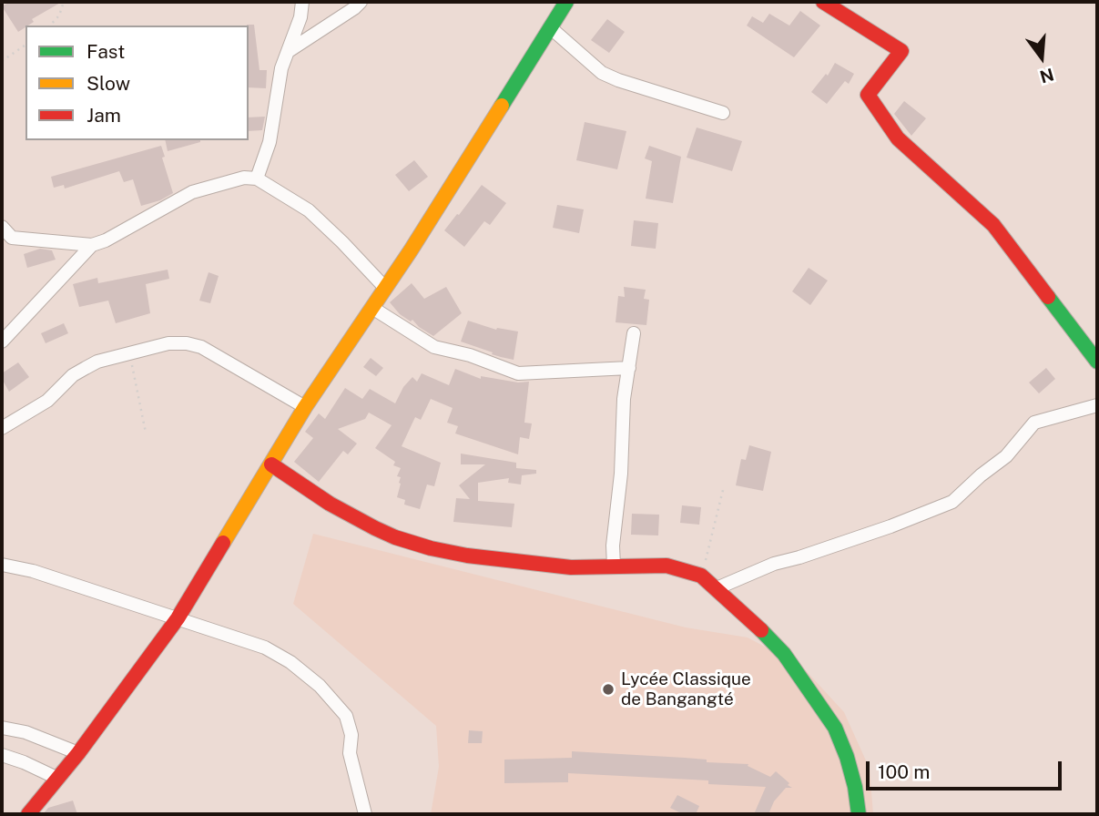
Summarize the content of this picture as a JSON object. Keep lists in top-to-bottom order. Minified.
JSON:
{"places":["Lycée Classique de Bangangté"],"legend":["Fast","Slow","Jam"],"scale_bar":"100 m","north":"bottom"}
